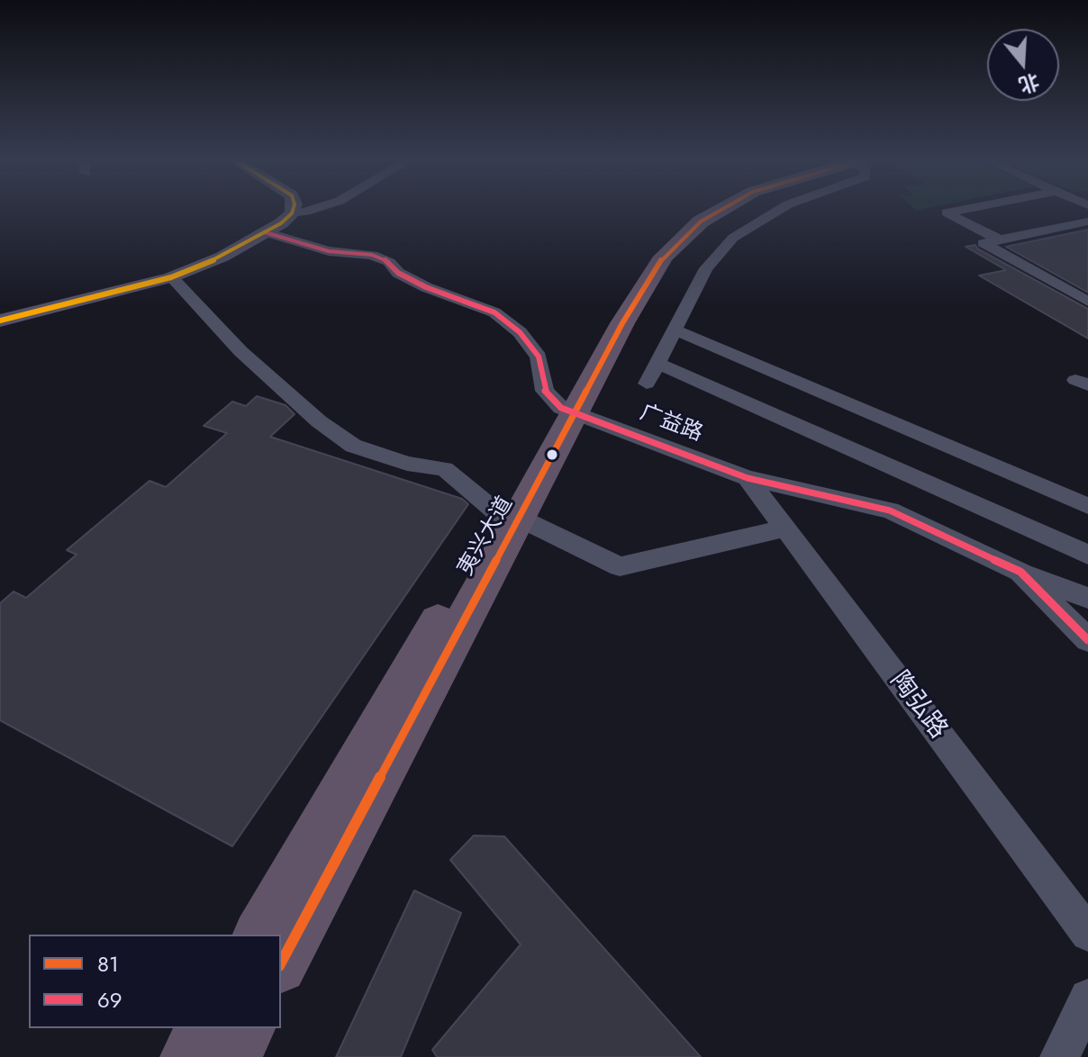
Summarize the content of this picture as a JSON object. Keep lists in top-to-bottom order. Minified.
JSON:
{"streets":{"highway":["夷兴大道"],"street":["广益路","陶弘路"]},"crossings":[["广益路","夷兴大道"],["广益路","陶弘路"]],"lines":["transit line 81","transit line 69"],"legend":["81","69"],"north":"bottom"}
